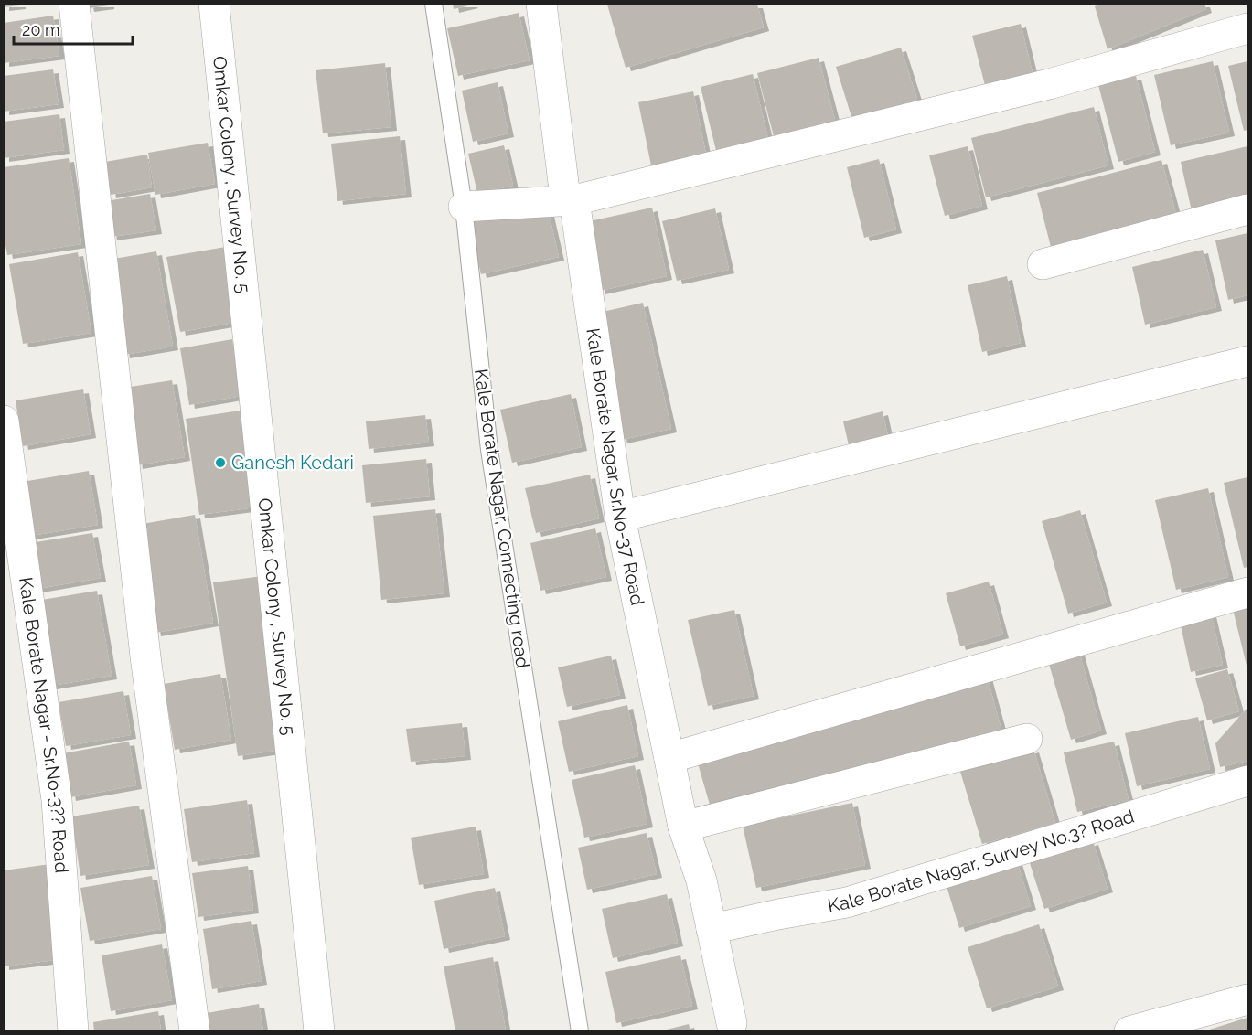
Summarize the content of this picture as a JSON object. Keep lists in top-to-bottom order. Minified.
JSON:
{"streets":{"street":["Omkar Colony , Survey No. 5","Kale Borate Nagar, Sr.No-37 Road","Kale Borate Nagar - Sr.No-3?? Road","Kale Borate Nagar, Survey No.3? Road"],"lane":["Kale Borate Nagar, Connecting road"]},"crossings":[["Kale Borate Nagar, Sr.No-37 Road","Kale Borate Nagar, Survey No.3? Road"]],"places":["Ganesh Kedari"],"scale_bar":"20 m"}
